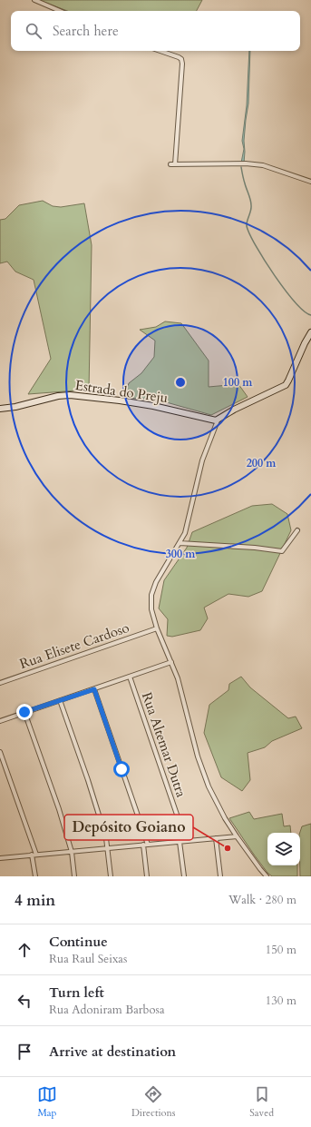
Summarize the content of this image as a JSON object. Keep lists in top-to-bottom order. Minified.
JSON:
{"streets":{"main road":["Estrada do Preju"],"street":["Rua Elisete Cardoso","Rua Altemar Dutra"]},"places":["Depósito Goiano"],"page":{"search":"Search here","heading":["4 min","Walk · 280 m"],"list":[["Continue","Rua Raul Seixas","150 m"],["Turn left","Rua Adoniram Barbosa","130 m"],"Arrive at destination"],"nav":["Map","Directions","Saved"]},"rings":["100 m","200 m","300 m"]}
